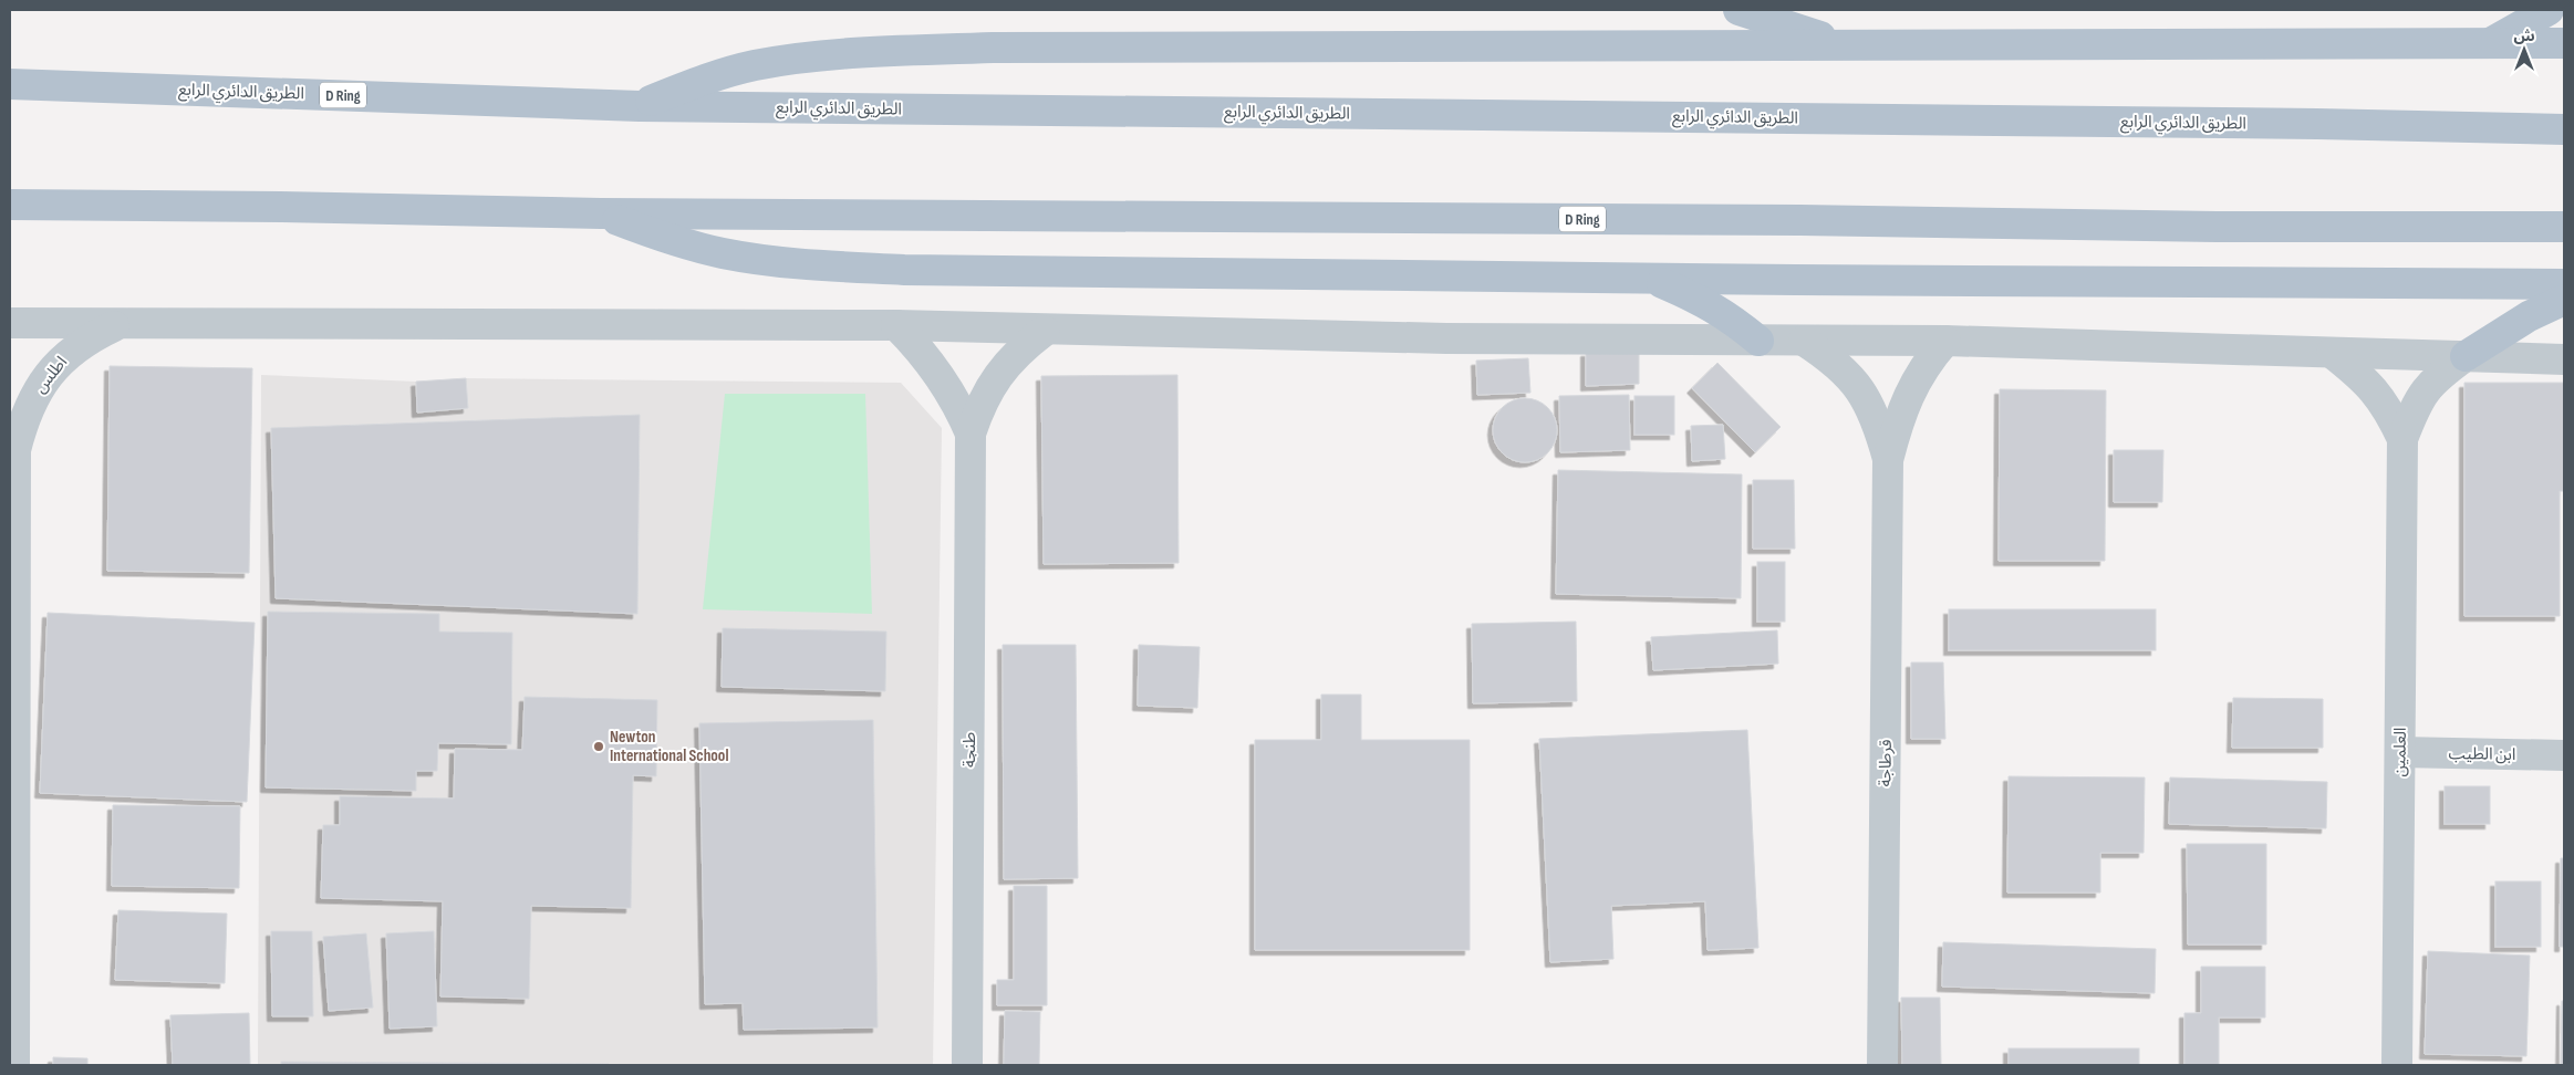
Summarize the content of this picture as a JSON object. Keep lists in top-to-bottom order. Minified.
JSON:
{"streets":{"main road":["الطريق الدائري الرابع","D Ring"],"street":["اطلس","طنجة","العلمين","ابن الطيب","قرطاجة"]},"crossings":[["الطريق الدائري الرابع","D Ring"],["العلمين","ابن الطيب"]],"places":["Newton International School"],"north":"top"}
